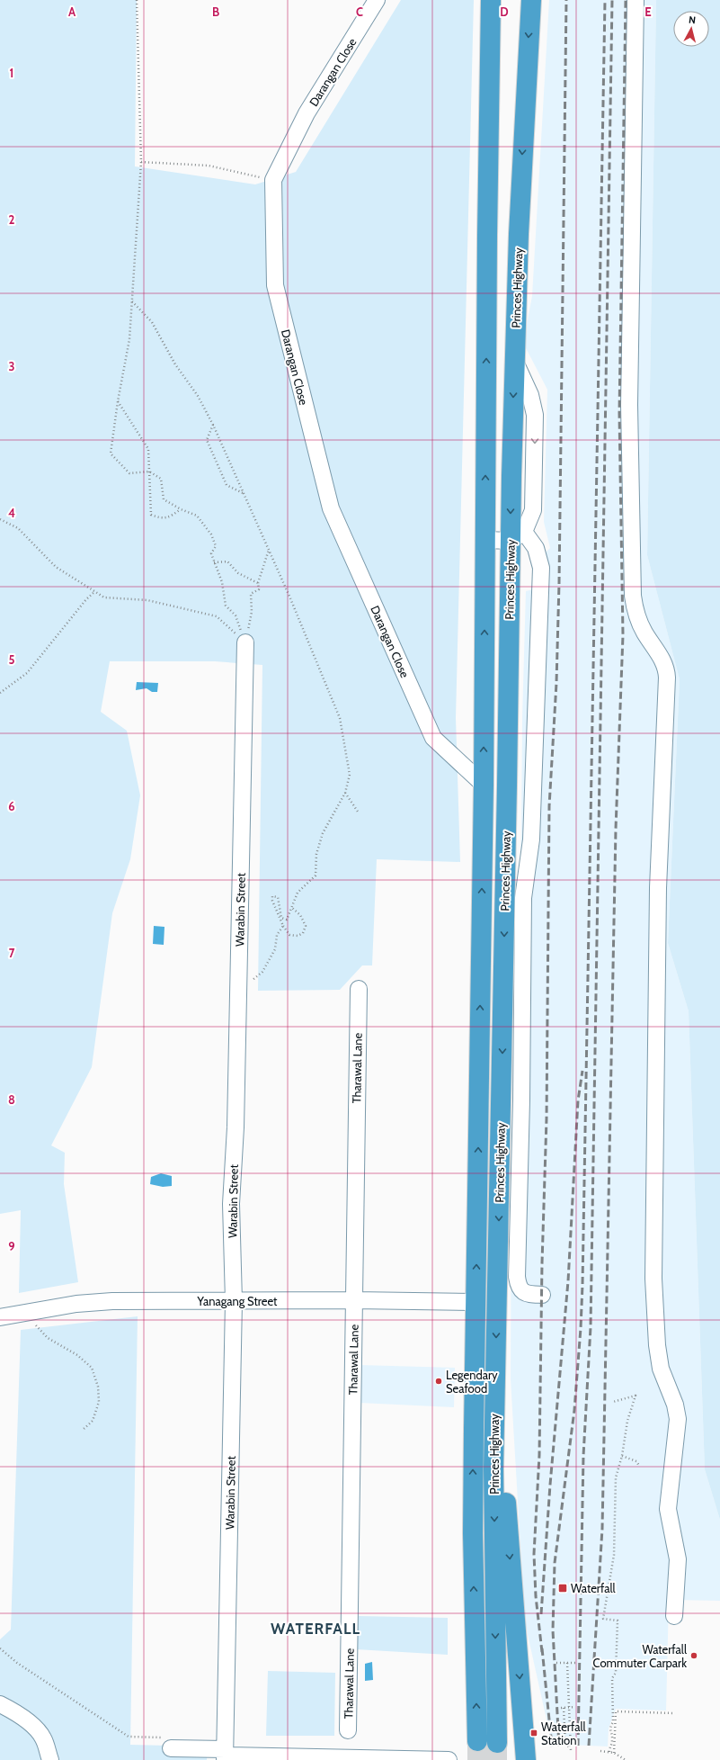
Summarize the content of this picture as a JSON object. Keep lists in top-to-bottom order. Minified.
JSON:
{"streets":{"highway":["Princes Highway"],"street":["Darangan Close","Warabin Street","Tharawal Lane","Yanagang Street"]},"crossings":[["Darangan Close","Princes Highway"],["Princes Highway","Yanagang Street"],["Warabin Street","Yanagang Street"],["Tharawal Lane","Yanagang Street"]],"districts":["WATERFALL"],"places":{"other":["Legendary Seafood","Waterfall Commuter Carpark"],"transit":["Waterfall","Waterfall Station"]},"north":"top","grid":{"columns":["A","B","C","D","E"],"rows":["1","2","3","4","5","6","7","8","9"]}}
